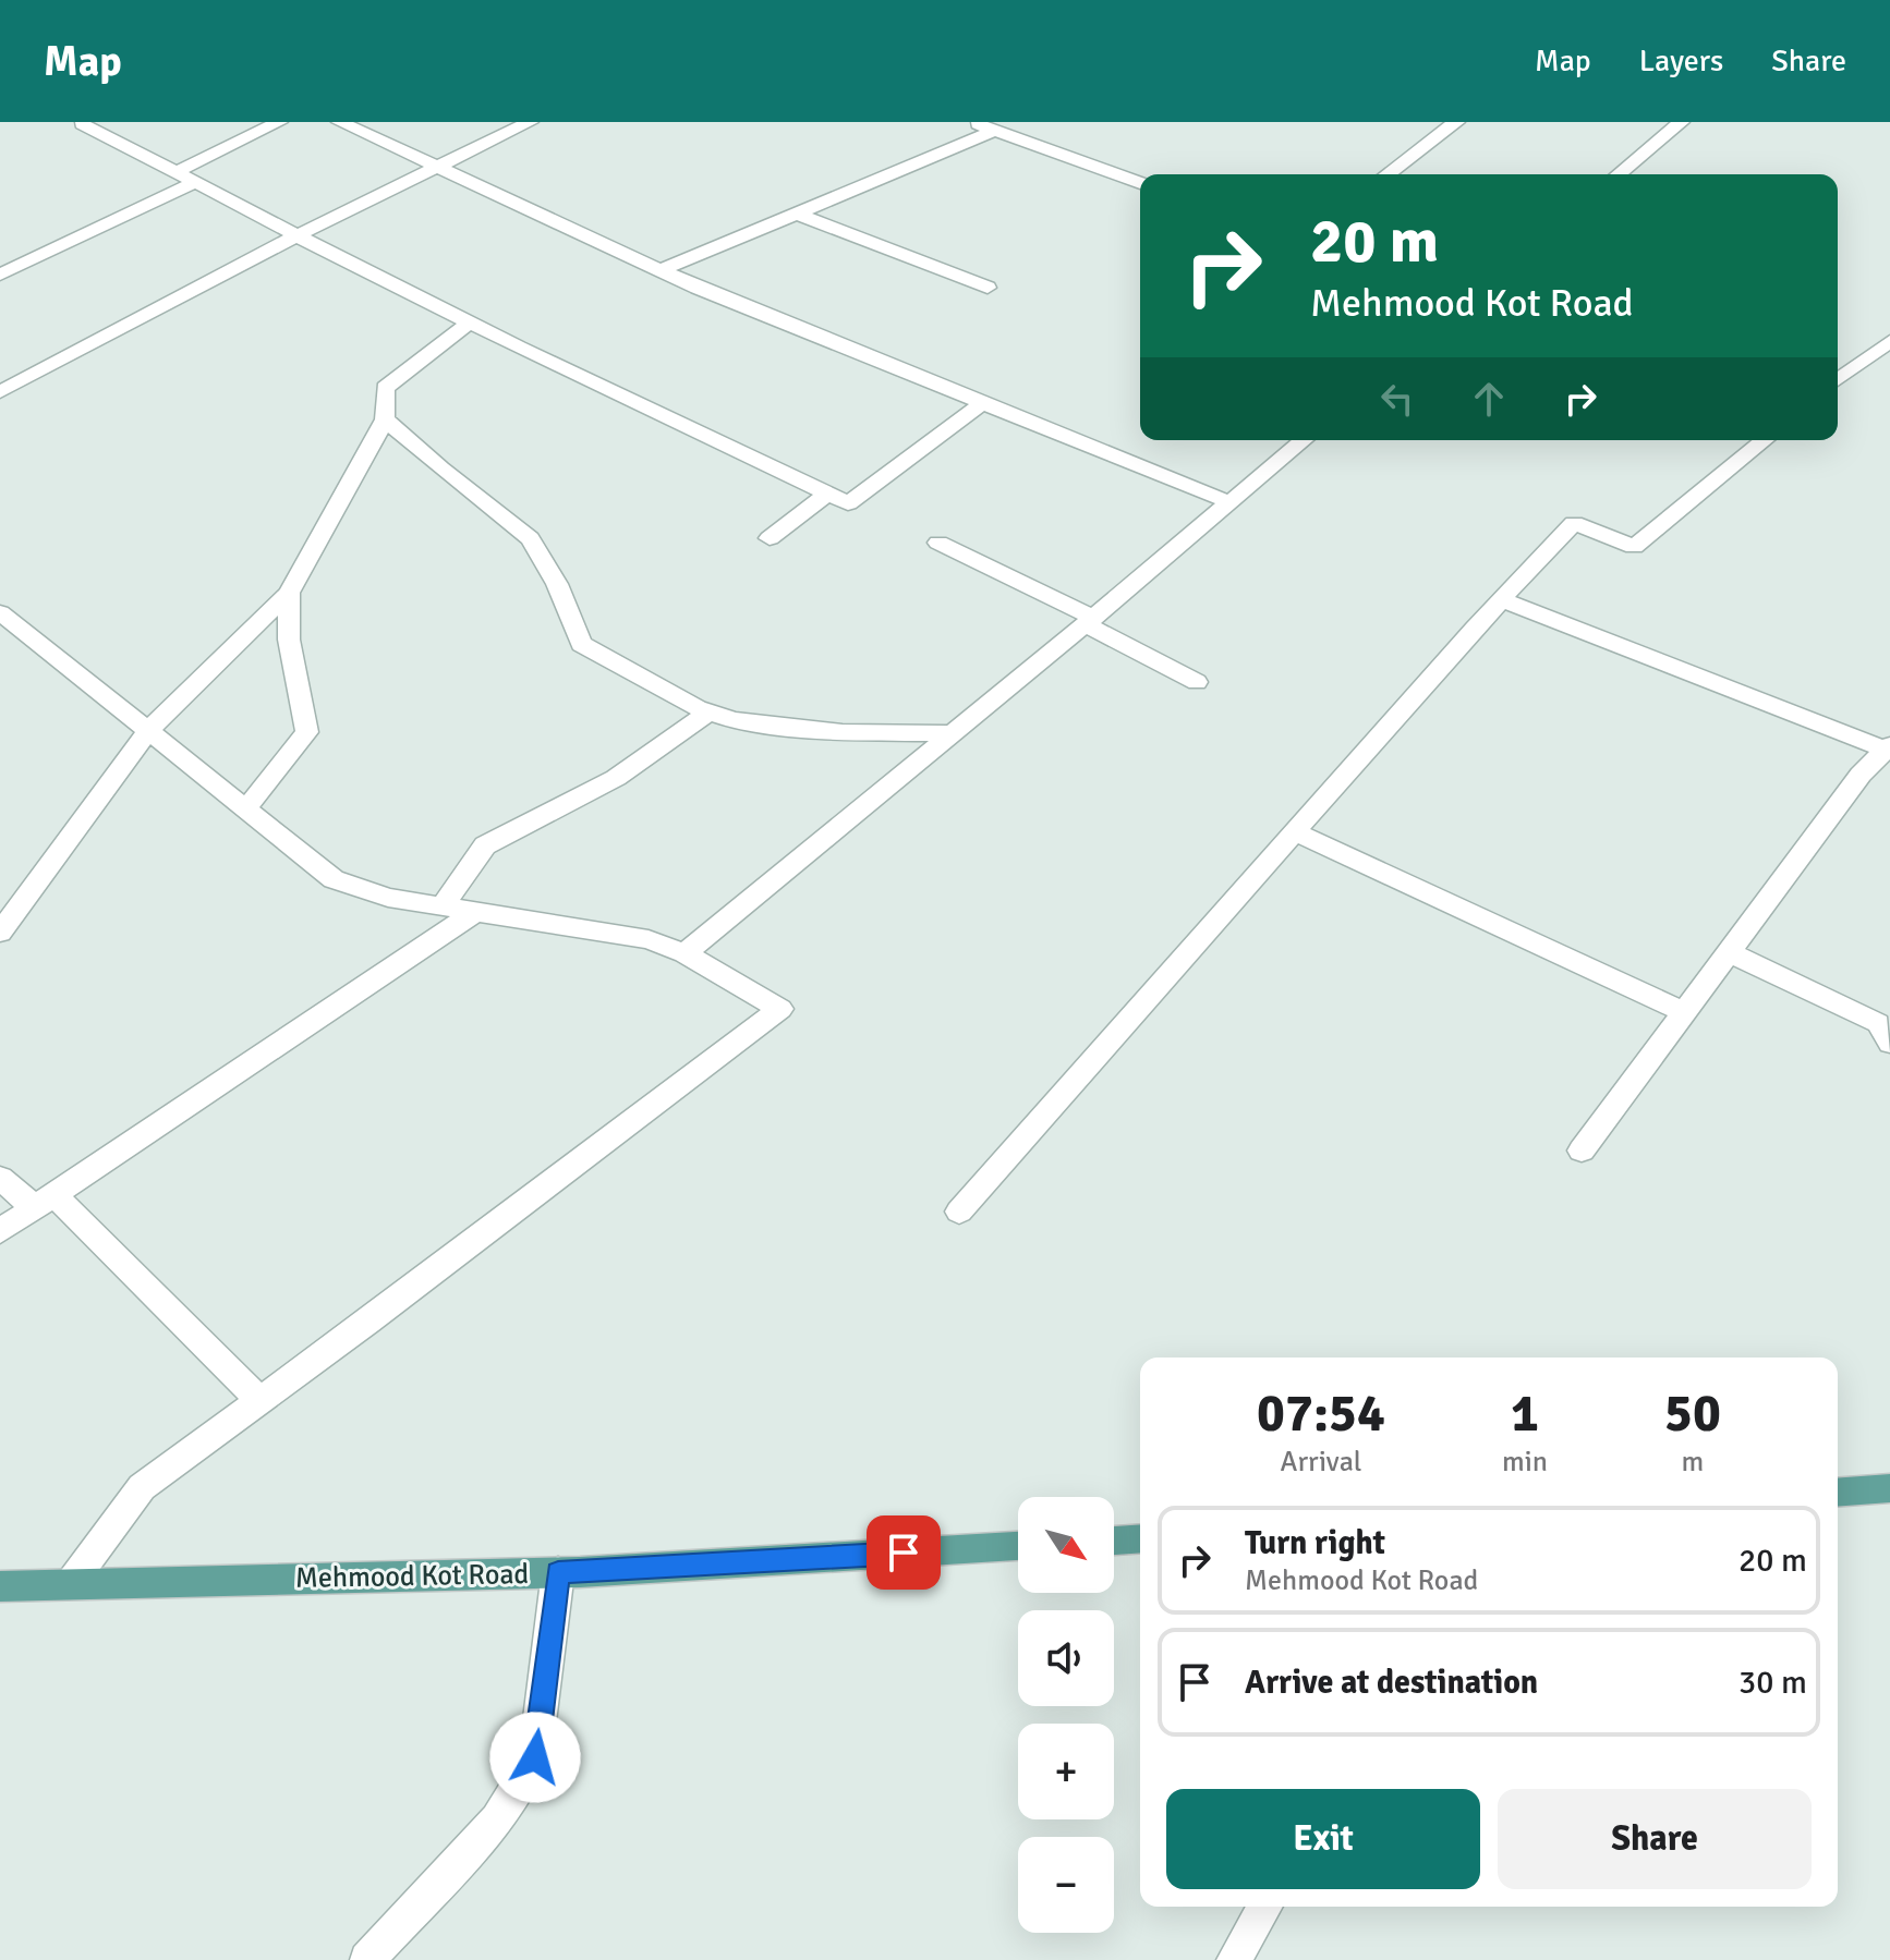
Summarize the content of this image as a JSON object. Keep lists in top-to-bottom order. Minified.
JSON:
{"streets":{"main road":["Mehmood Kot Road"]},"north":"bottom right","page":{"header":"Map","nav":["Map","Layers","Share"],"turn":["20 m","Mehmood Kot Road"],"eta":["07:54","Arrival","1","min","50","m"],"map_buttons":["+","−"],"list":[{"name":"Turn right","note":"Mehmood Kot Road","value":"20 m"},{"name":"Arrive at destination","value":"30 m"}],"buttons":["Exit","Share"]}}
